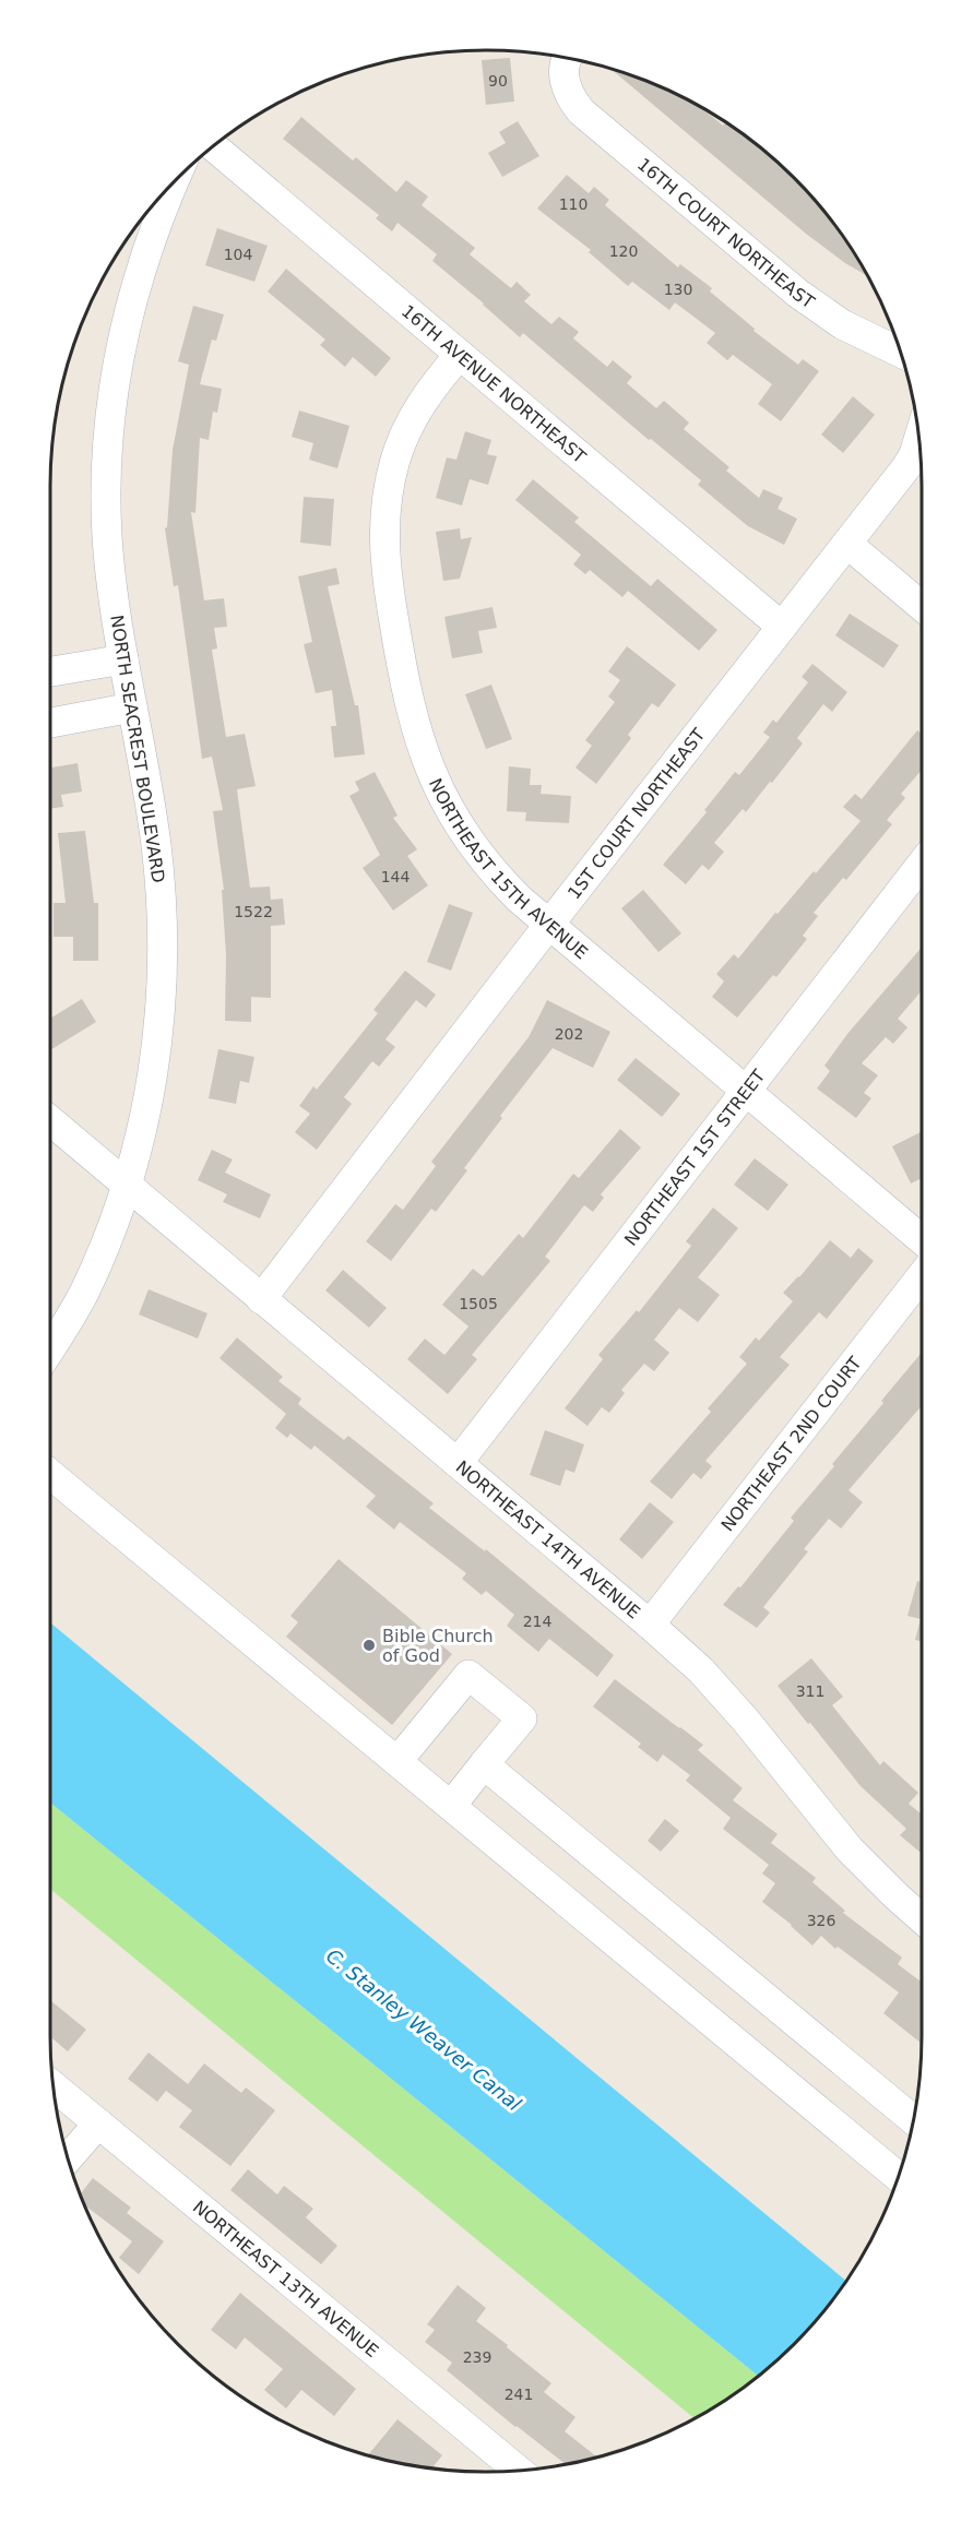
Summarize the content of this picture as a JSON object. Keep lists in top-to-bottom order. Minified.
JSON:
{"streets":{"street":["16TH COURT NORTHEAST","16TH AVENUE NORTHEAST","NORTH SEACREST BOULEVARD","1ST COURT NORTHEAST","NORTHEAST 15TH AVENUE","NORTHEAST 1ST STREET","NORTHEAST 2ND COURT","NORTHEAST 14TH AVENUE","NORTHEAST 13TH AVENUE"]},"crossings":[["16TH AVENUE NORTHEAST","1ST COURT NORTHEAST"],["16TH AVENUE NORTHEAST","NORTHEAST 15TH AVENUE"],["NORTH SEACREST BOULEVARD","NORTHEAST 14TH AVENUE"],["1ST COURT NORTHEAST","NORTHEAST 15TH AVENUE"],["1ST COURT NORTHEAST","NORTHEAST 14TH AVENUE"],["NORTHEAST 15TH AVENUE","NORTHEAST 1ST STREET"],["NORTHEAST 1ST STREET","NORTHEAST 14TH AVENUE"],["NORTHEAST 2ND COURT","NORTHEAST 14TH AVENUE"]],"water":["C. Stanley Weaver Canal"],"places":["Bible Church of God"],"house_numbers":["90","110","120","104","130","144","1522","202","1505","214","311","326","239","241"]}
